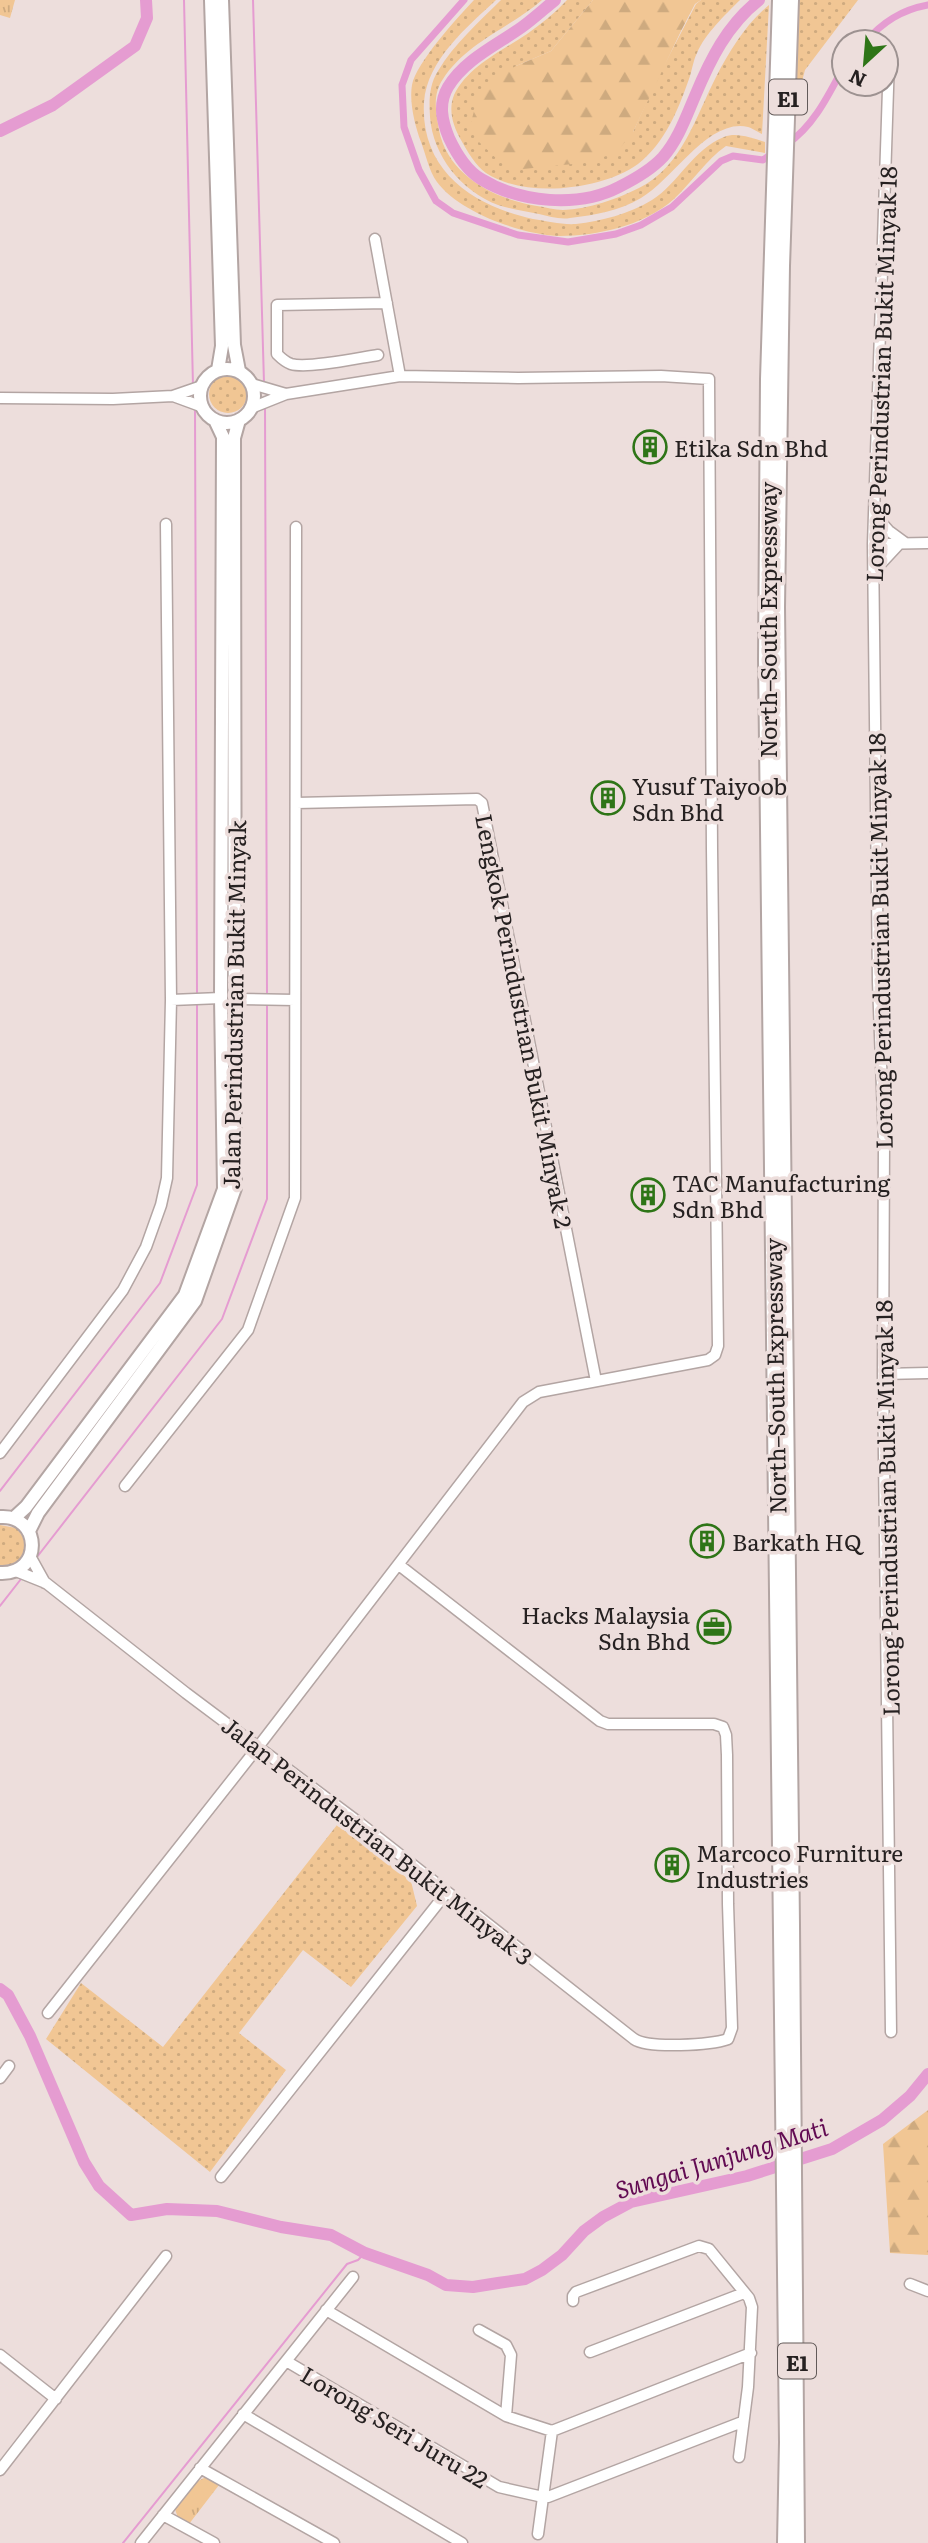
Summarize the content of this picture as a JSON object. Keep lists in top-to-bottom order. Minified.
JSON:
{"streets":{"highway":["E1","North–South Expressway"],"main road":["Jalan Perindustrian Bukit Minyak"],"street":["Lorong Perindustrian Bukit Minyak 18","Lengkok Perindustrian Bukit Minyak 2","Jalan Perindustrian Bukit Minyak 3","Lorong Seri Juru 22"]},"water":["Sungai Junjung Mati"],"places":{"building":["Etika Sdn Bhd","Yusuf Taiyoob Sdn Bhd","TAC Manufacturing Sdn Bhd","Barkath HQ","Marcoco Furniture Industries"],"office":["Hacks Malaysia Sdn Bhd"]},"north":"bottom left"}
